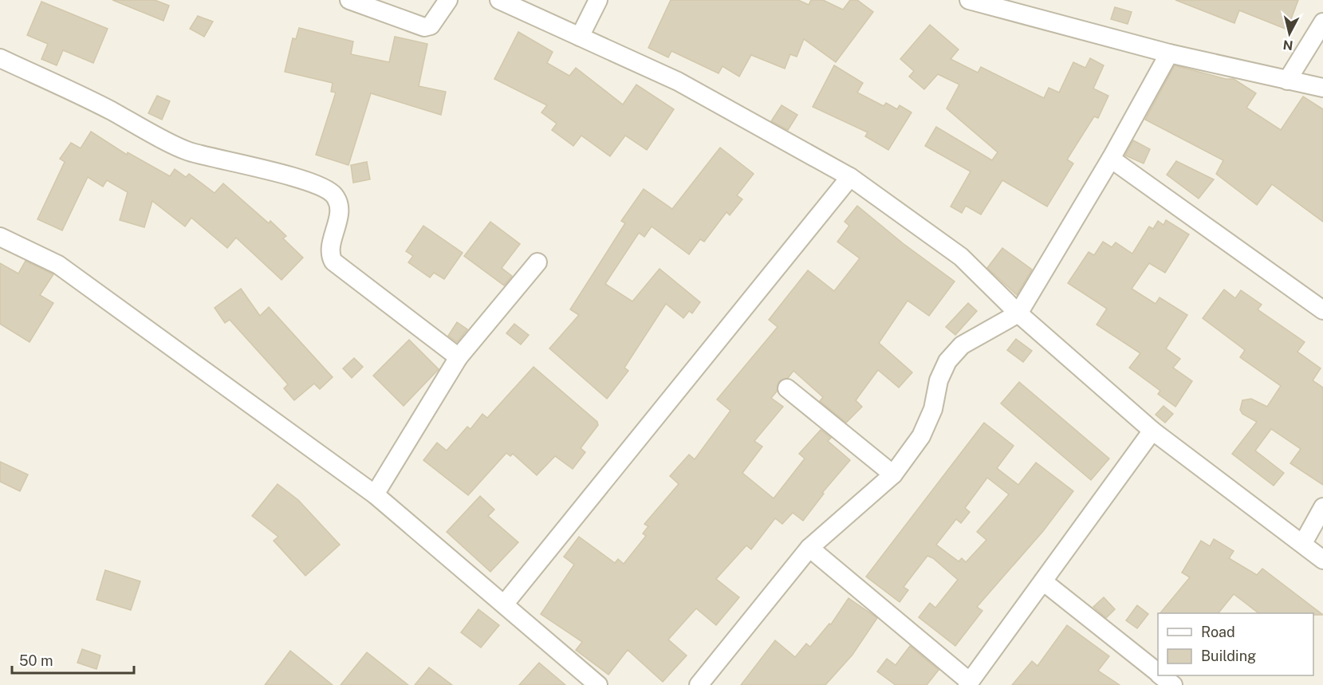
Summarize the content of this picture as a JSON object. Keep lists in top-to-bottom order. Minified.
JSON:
{"legend":["Road","Building"],"scale_bar":"50 m","north":"bottom"}
